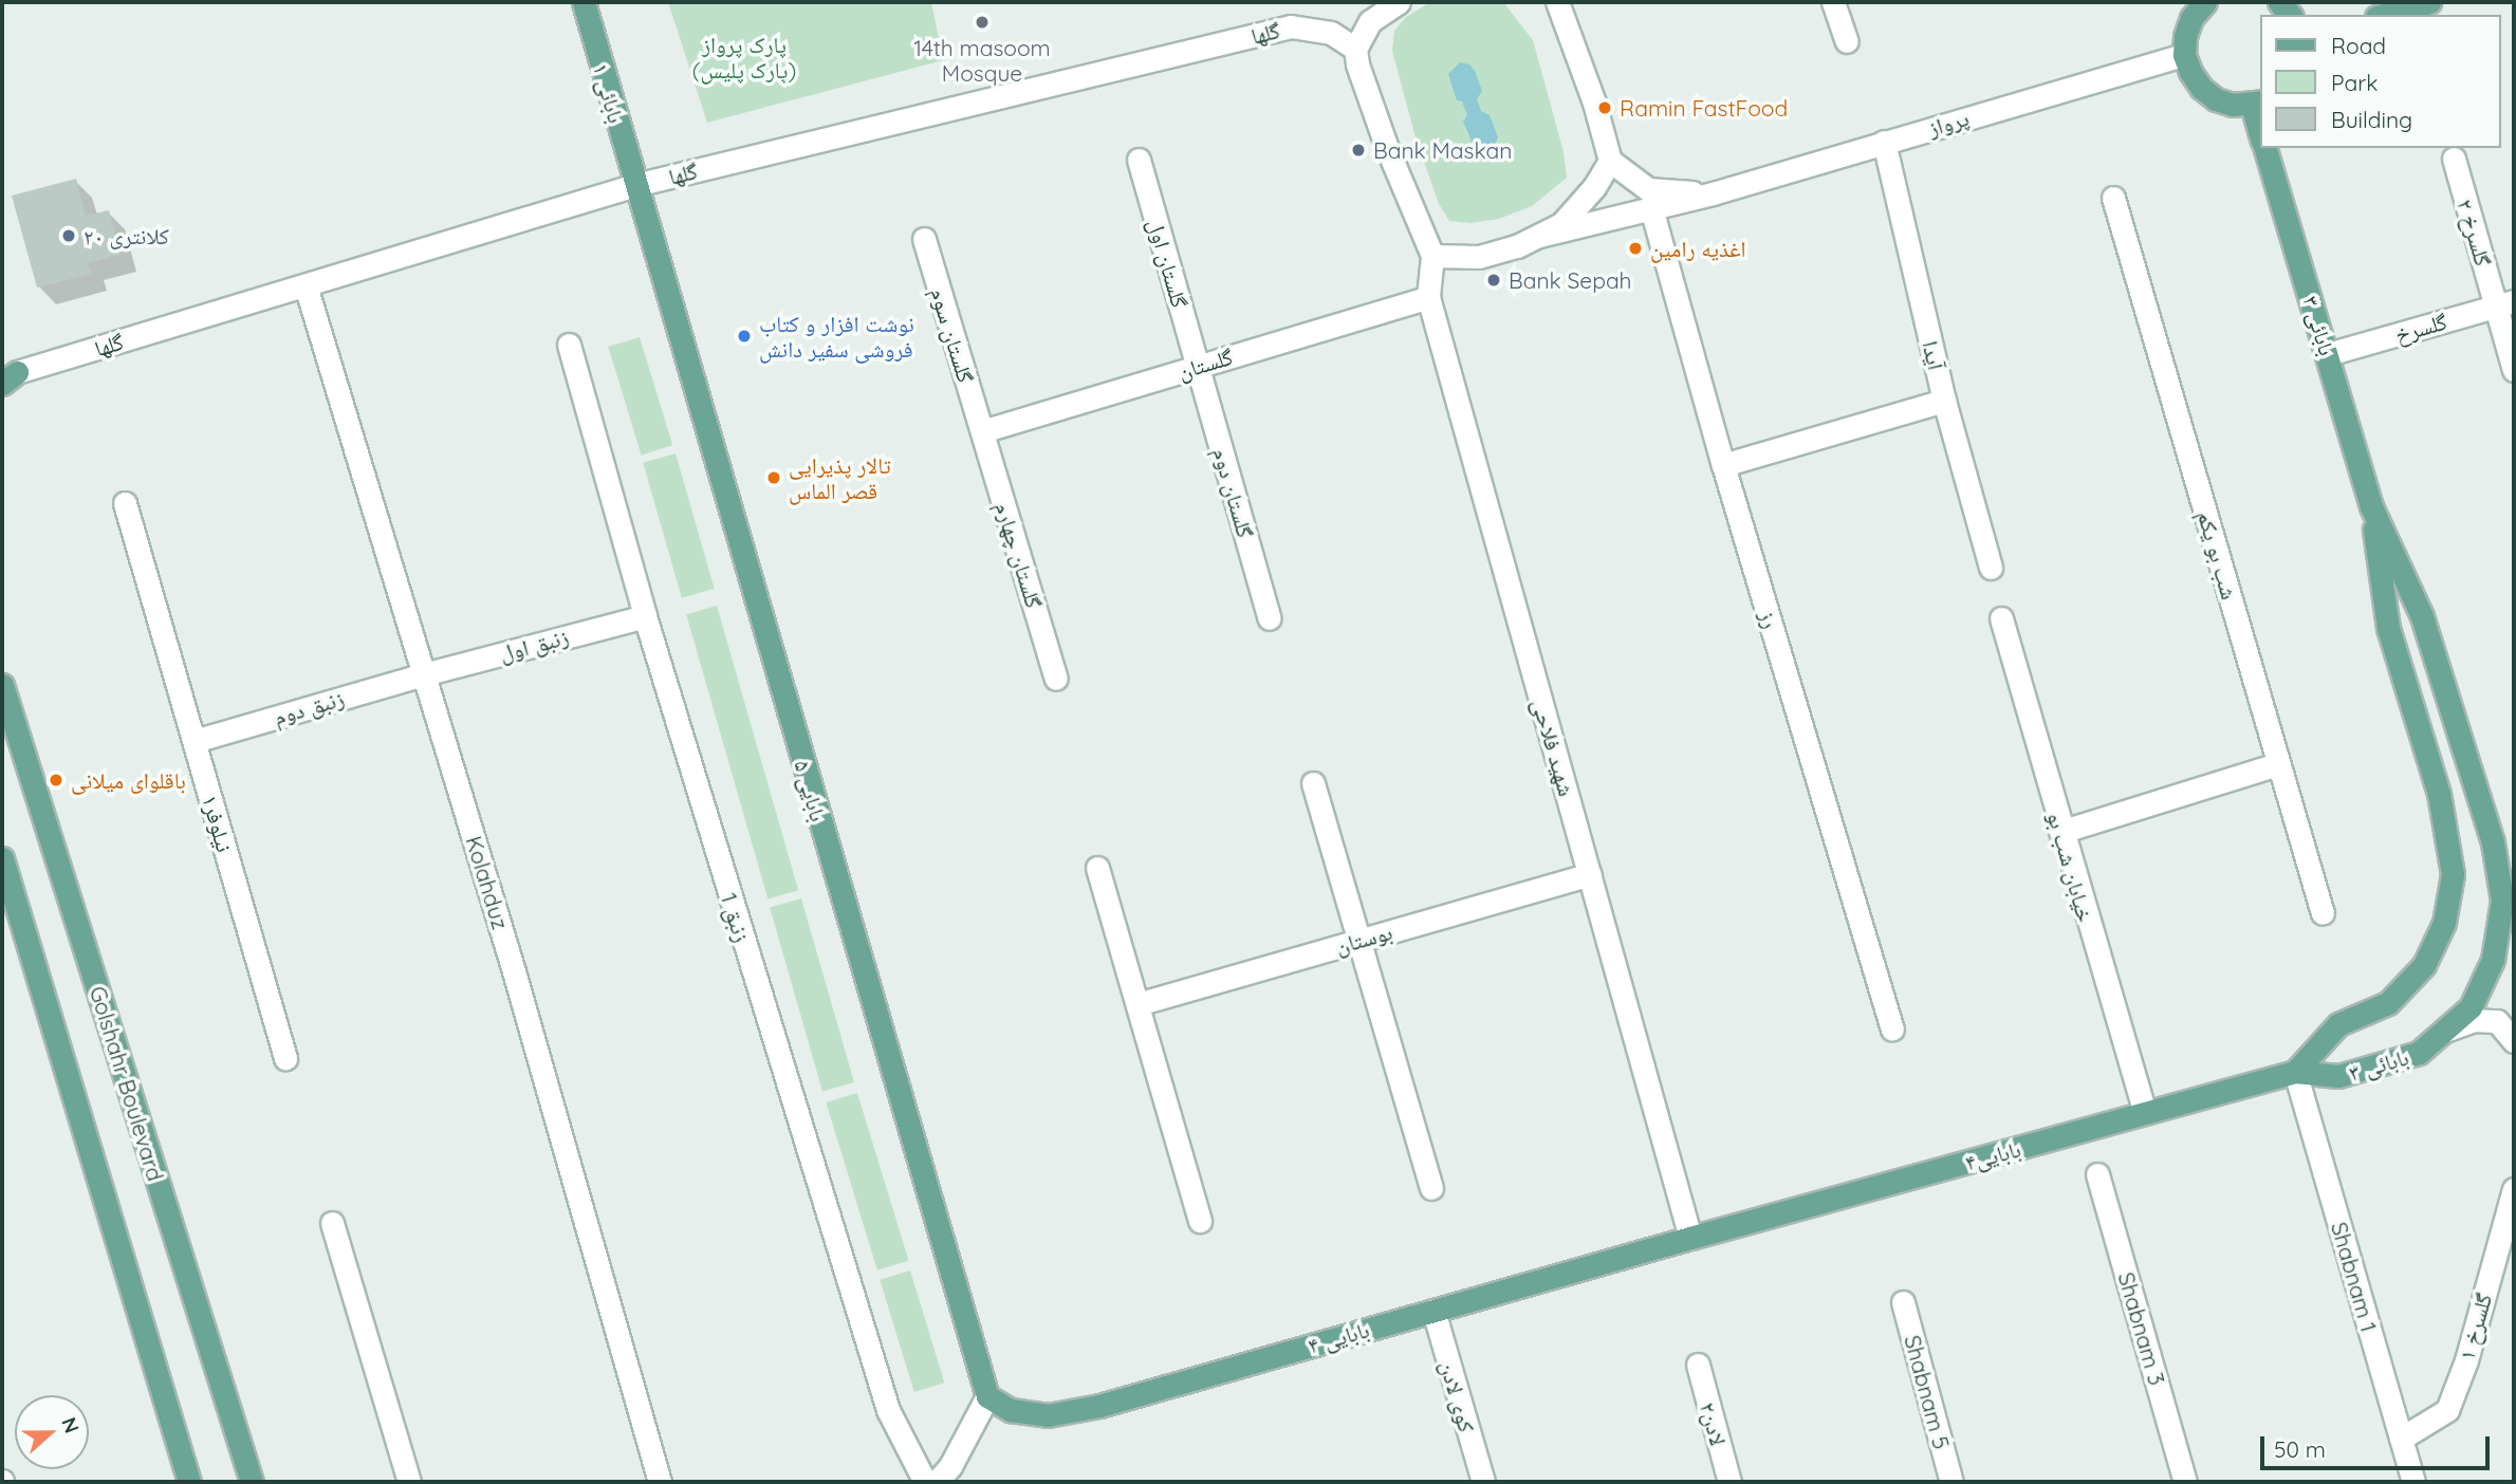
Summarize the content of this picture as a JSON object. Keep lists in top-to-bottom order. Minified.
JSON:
{"streets":{"main road":["بابائی ۱","بابائی ۳","۵ بابایی","Golshahr Boulevard","بابایی۴","بابایی ۴"],"street":["گلها","پرواز","گلسرخ ۲","گلستان اول","گلسرخ","گلستان سوم","آیدا","گلستان","گلستان دوم","گلستان چهارم","شب بو یکم","رز","زنبق اول","زنبق دوم","شهید فلاحی","نیلوفر۱","خیابان شب بو","Kolahduz","زنبق 1","بوستان","Shabnam 1","گلسرخ ۱","Shabnam 3","Shabnam 5","کوی لادن","لادن۲"]},"crossings":[["گلها","بابائی ۱"],["گلها","۵ بابایی"],["گلها","Kolahduz"],["بابائی ۱","۵ بابایی"],["پرواز","آیدا"],["پرواز","رز"],["گلسرخ ۲","گلسرخ"],["گلستان اول","گلستان"],["گلستان اول","گلستان دوم"],["بابائی ۳","گلسرخ"],["بابائی ۳","بابایی۴"],["بابائی ۳","Shabnam 1"],["گلستان سوم","گلستان"],["گلستان سوم","گلستان چهارم"],["گلستان","گلستان دوم"],["گلستان","گلستان چهارم"],["گلستان","شهید فلاحی"],["زنبق اول","زنبق دوم"],["زنبق اول","Kolahduz"],["زنبق اول","زنبق 1"],["زنبق دوم","نیلوفر۱"],["زنبق دوم","Kolahduz"],["شهید فلاحی","بوستان"],["شهید فلاحی","بابایی۴"],["شهید فلاحی","بابایی ۴"],["۵ بابایی","بابایی ۴"],["خیابان شب بو","بابایی۴"],["بابایی۴","Shabnam 1"],["بابایی۴","بابایی ۴"],["Shabnam 1","گلسرخ ۱"],["بابایی ۴","کوی لادن"]],"parks":["پارک پرواز (پارک پلیس)"],"places":["14th masoom Mosque","Ramin FastFood","Bank Maskan","کلانتری ۲۰","اغذیه رامین","Bank Sepah","نوشت افزار و کتاب فروشی سفیر دانش","تالار پذیرایی قصر الماس","باقلوای میلانی"],"legend":["Road","Park","Building"],"scale_bar":"50 m","north":"right"}
